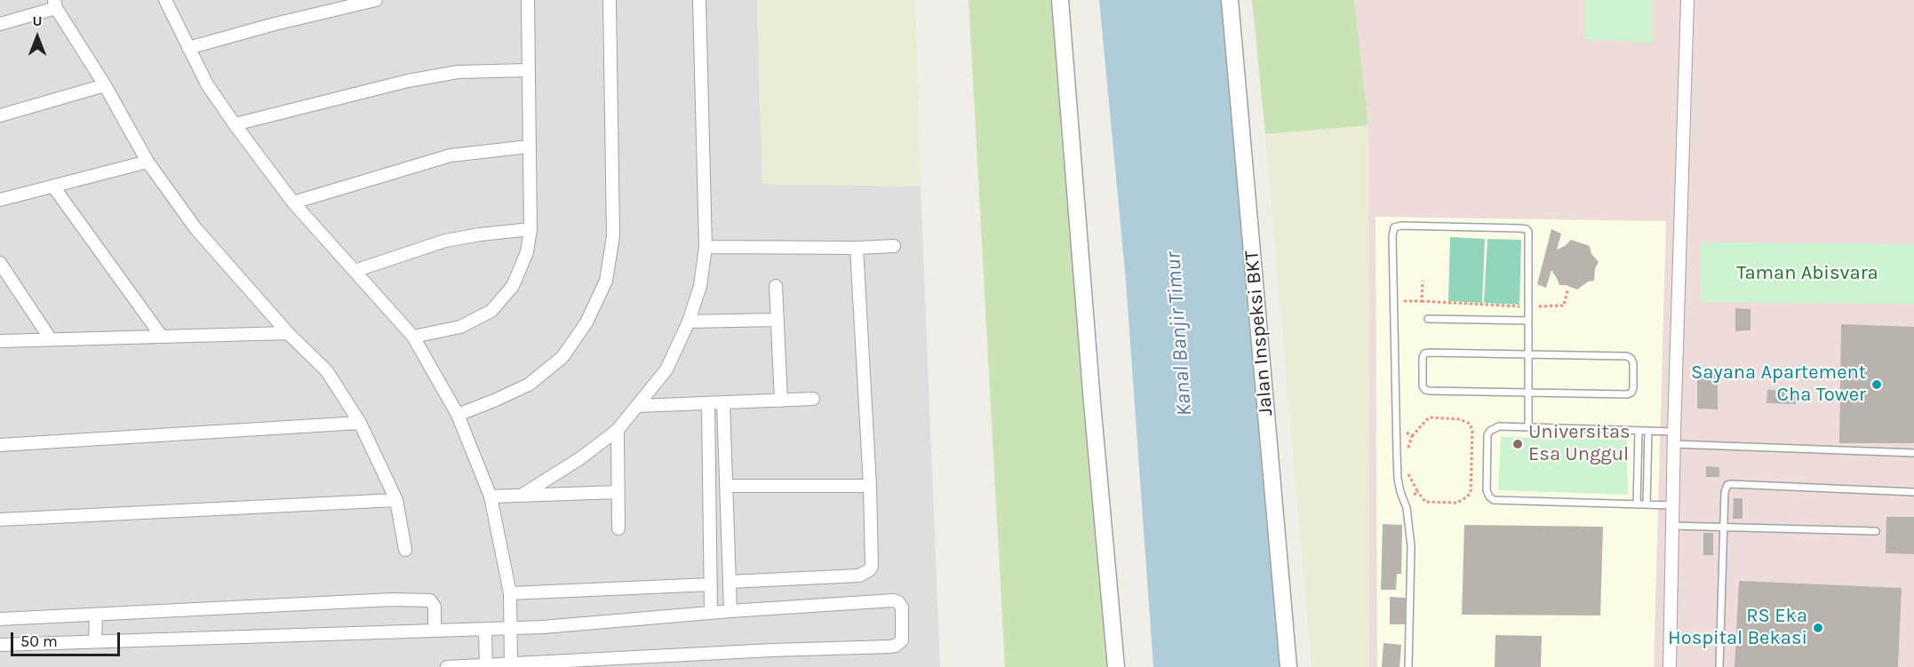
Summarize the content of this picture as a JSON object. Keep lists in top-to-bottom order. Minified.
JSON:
{"streets":{"street":["Jalan Inspeksi BKT"]},"water":["Kanal Banjir Timur"],"parks":["Taman Abisvara"],"places":["Sayana Apartement Cha Tower","Universitas Esa Unggul","RS Eka Hospital Bekasi"],"scale_bar":"50 m","north":"top"}
